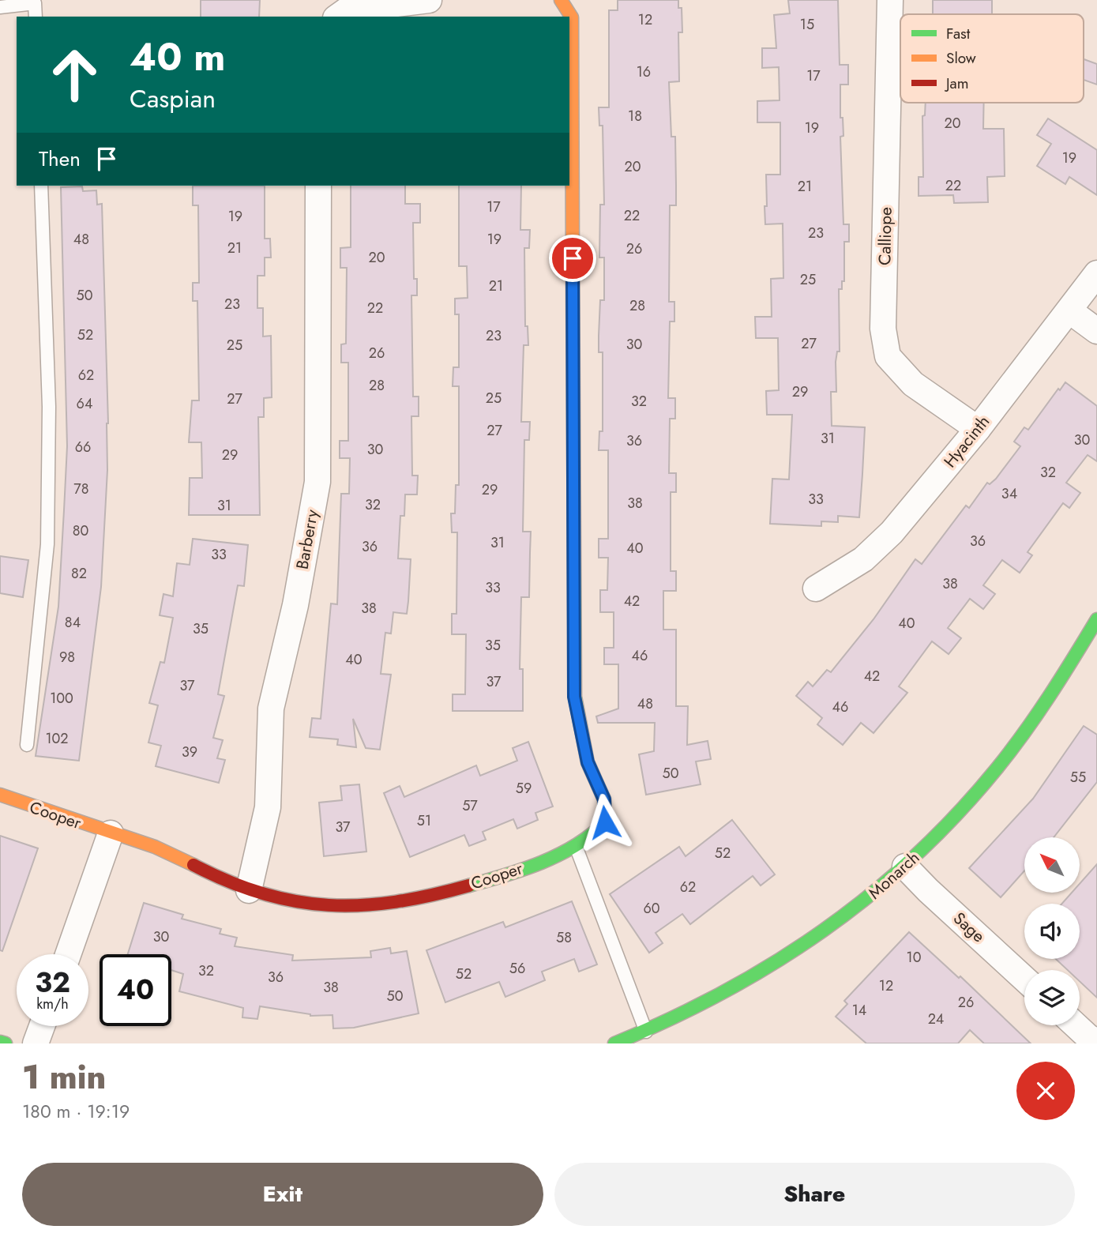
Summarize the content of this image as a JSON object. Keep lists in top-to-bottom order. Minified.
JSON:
{"streets":{"street":["Calliope","Hyacinth","Barberry","Cooper","Monarch","Sage"]},"crossings":[["Calliope","Hyacinth"],["Barberry","Cooper"],["Monarch","Sage"]],"house_numbers":["12","15","16","17","18","20","19","19","20","22","21","17","22","19","23","48","19","21","26","20","25","21","50","23","28","22","52","23","27","30","25","26","62","28","29","25","27","32","64","27","31","30","36","66","30","29","32","78","29","34","33","38","32","31","80","36","31","36","40","33","82","38","33","42","38","84","40","35","35","46","98","40","42","37","37","100","48","46","102","39","50","55","59","57","51","37","52","62","60","30","58","10","56","32","52","36","12","38","50","26","14","24"],"legend":["Fast","Slow","Jam"],"north":"top left","page":{"turn":["40 m","Caspian"],"then":"Then","speed":"32 km/h","limit":"40","heading":["1 min","180 m · 19:19"],"buttons":["Exit","Share"]}}
